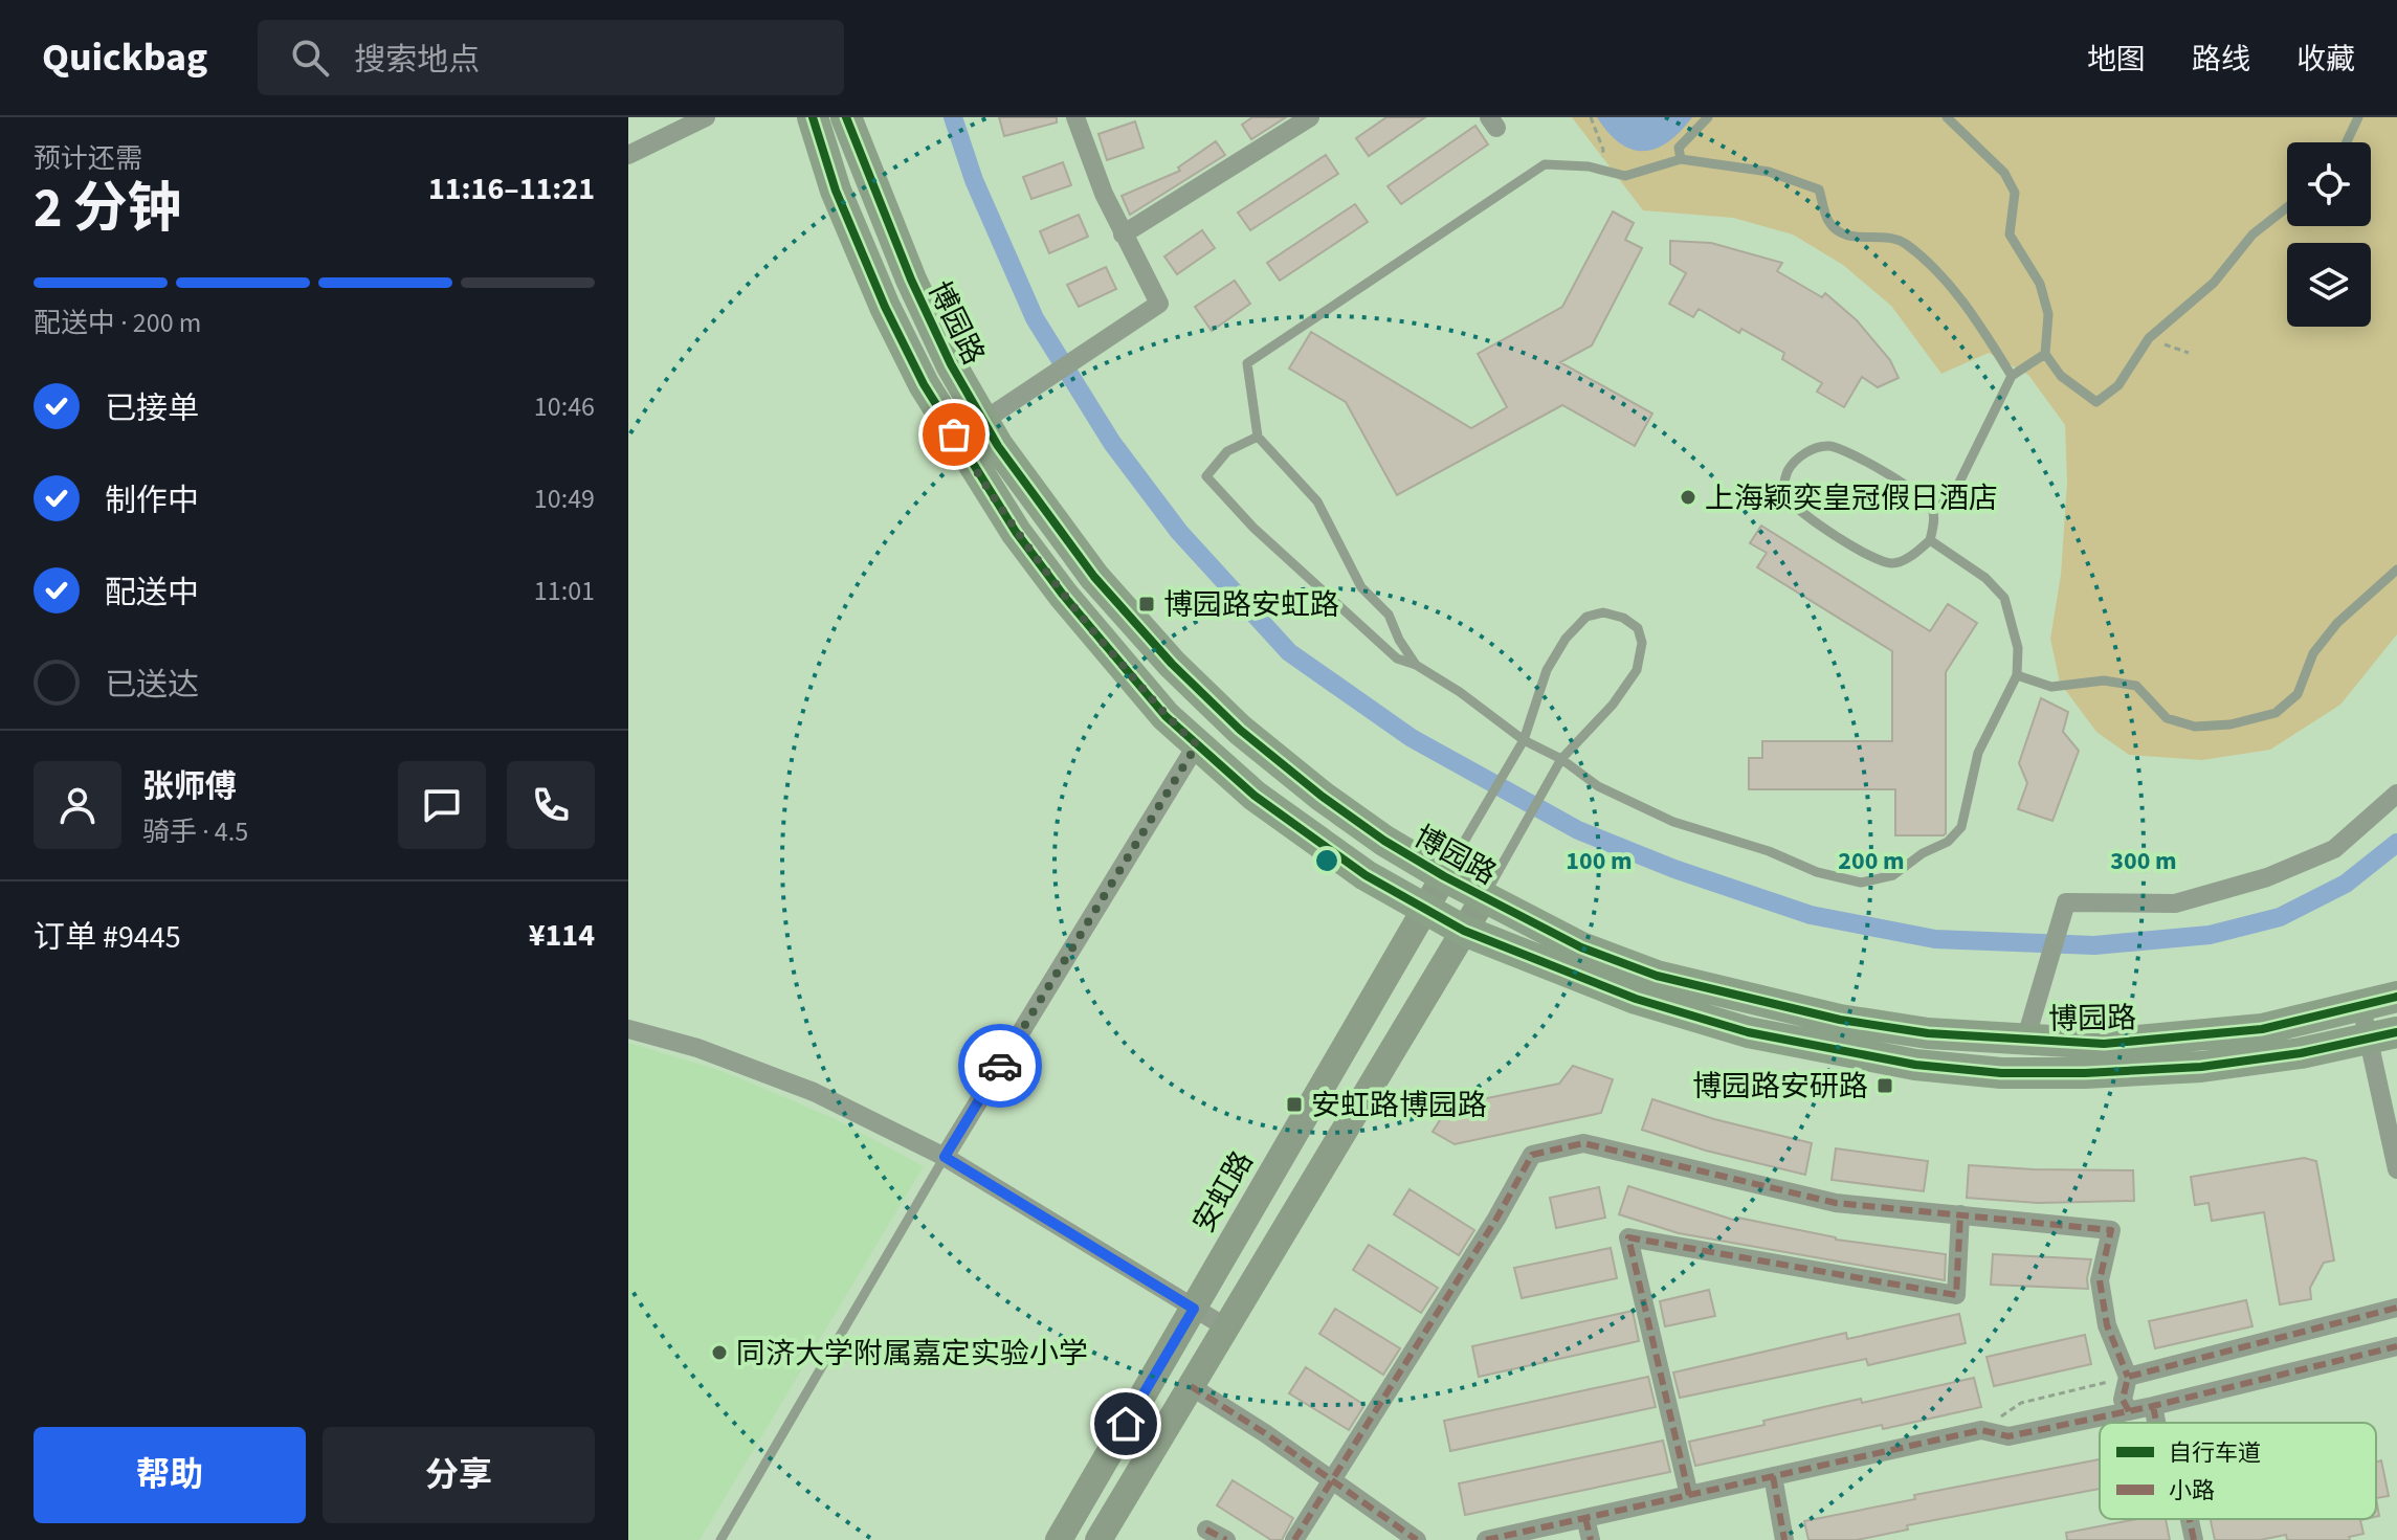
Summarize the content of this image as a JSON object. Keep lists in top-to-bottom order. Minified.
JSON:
{"streets":{"main road":["博园路","安虹路"]},"crossings":[["博园路","安虹路"]],"places":{"other":["上海颖奕皇冠假日酒店","同济大学附属嘉定实验小学"],"transit":["博园路安虹路","博园路安研路","安虹路博园路"]},"legend":["自行车道","小路"],"page":{"header":"Quickbag","search":"搜索地点","nav":["地图","路线","收藏"],"heading":["2 分钟","预计还需","11:16–11:21"],"panel":["张师傅","骑手 · 4.5","订单 #9445","¥114"],"bar":"配送中 · 200 m","list":[["已接单","10:46"],["制作中","10:49"],["配送中","11:01"],"已送达"],"buttons":["帮助","分享"]},"rings":["100 m","200 m","300 m"]}
